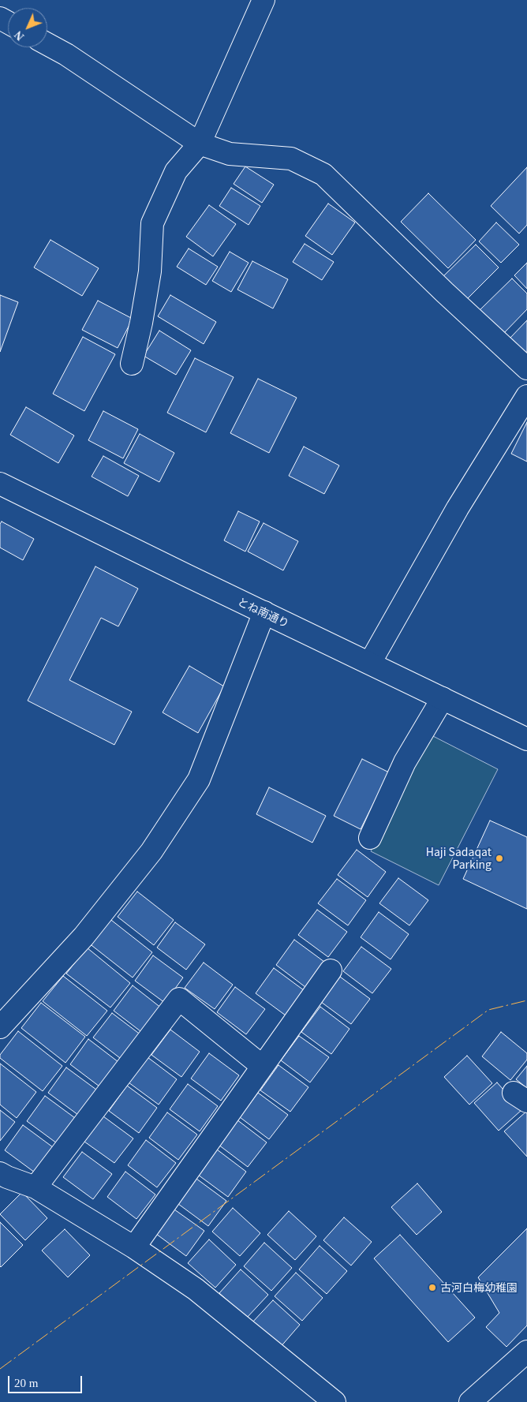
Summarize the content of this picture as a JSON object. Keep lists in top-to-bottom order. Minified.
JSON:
{"streets":{"street":["とね南通り"]},"places":["Haji Sadaqat Parking","古河白梅幼稚園"],"scale_bar":"20 m","north":"bottom left"}
